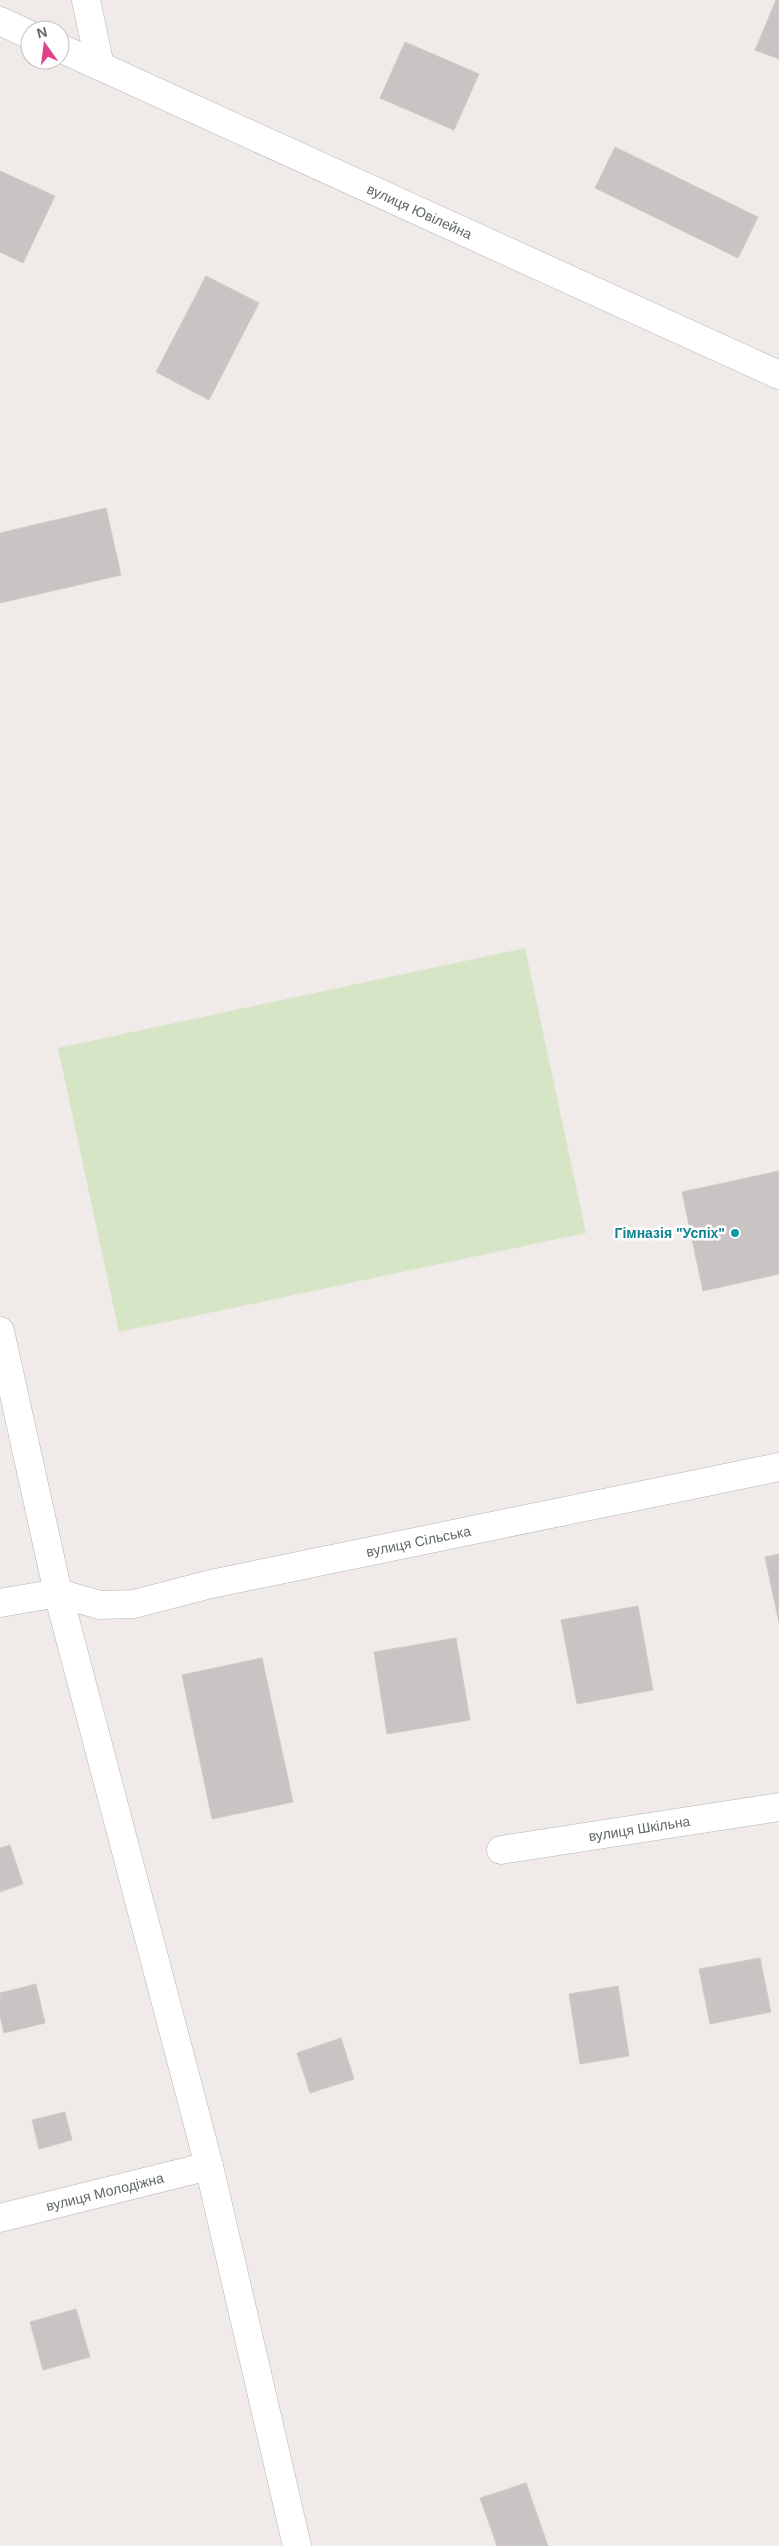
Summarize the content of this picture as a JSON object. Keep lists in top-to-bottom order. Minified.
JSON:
{"streets":{"street":["вулиця Ювілейна","вулиця Сільська","вулиця Шкільна","вулиця Молодіжна"]},"places":["Гімназія \"Успіх\""],"north":"top"}
